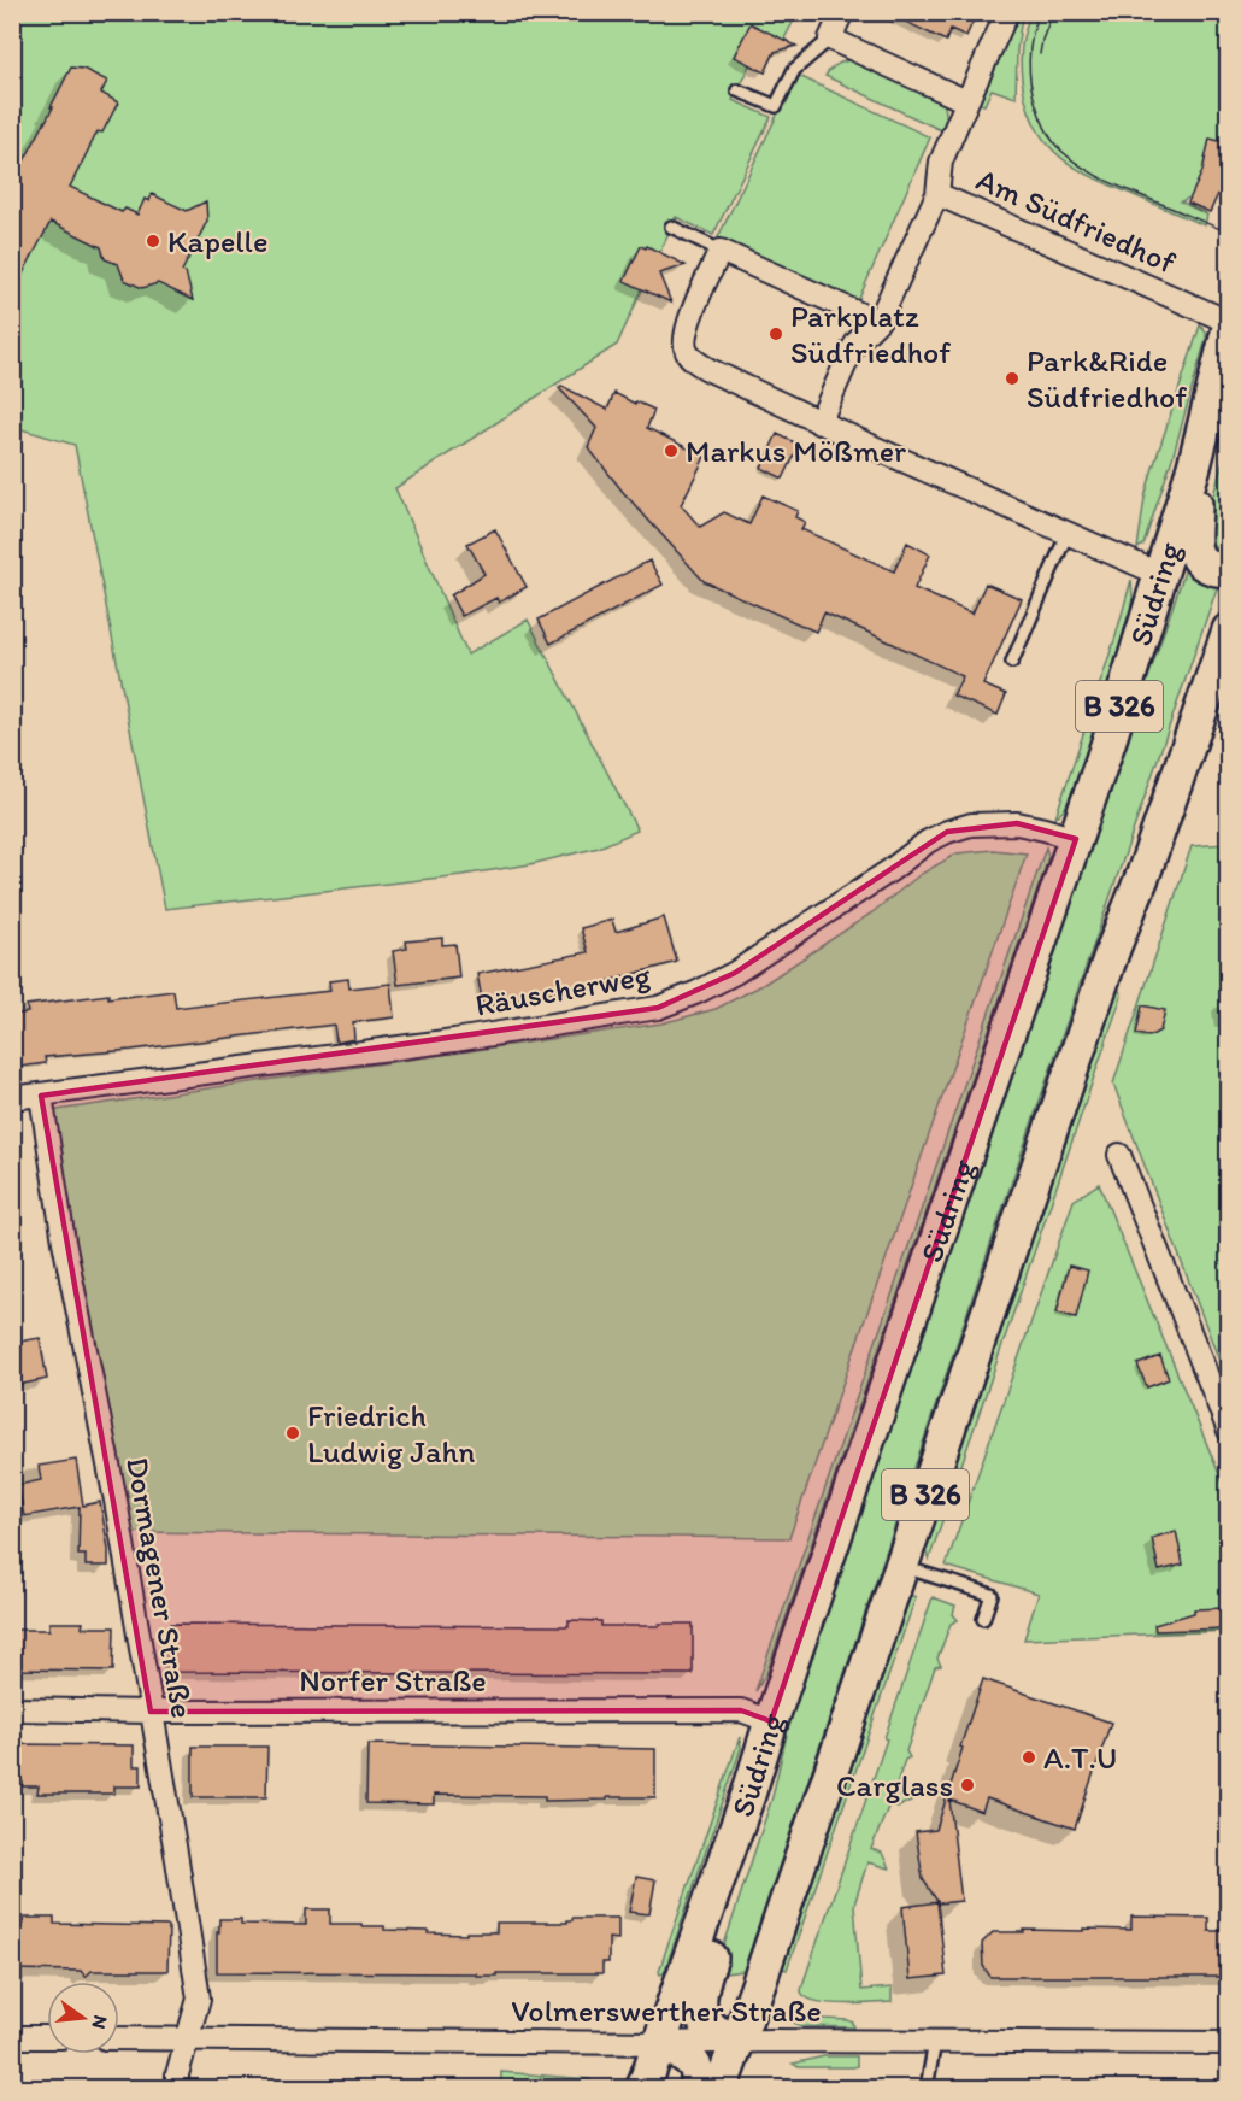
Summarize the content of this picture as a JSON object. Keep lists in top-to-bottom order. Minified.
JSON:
{"streets":{"main road":["Südring","B 326"],"street":["Am Südfriedhof","Räuscherweg","Dormagener Straße","Norfer Straße","Volmerswerther Straße"]},"crossings":[["Südring","Räuscherweg"],["Südring","Norfer Straße"],["Südring","Volmerswerther Straße"],["B 326","Volmerswerther Straße"],["Räuscherweg","Dormagener Straße"],["Dormagener Straße","Norfer Straße"],["Dormagener Straße","Volmerswerther Straße"]],"places":["Kapelle","Parkplatz Südfriedhof","Park&Ride Südfriedhof","Markus Mößmer","Friedrich Ludwig Jahn","A.T.U","Carglass"],"north":"right"}
